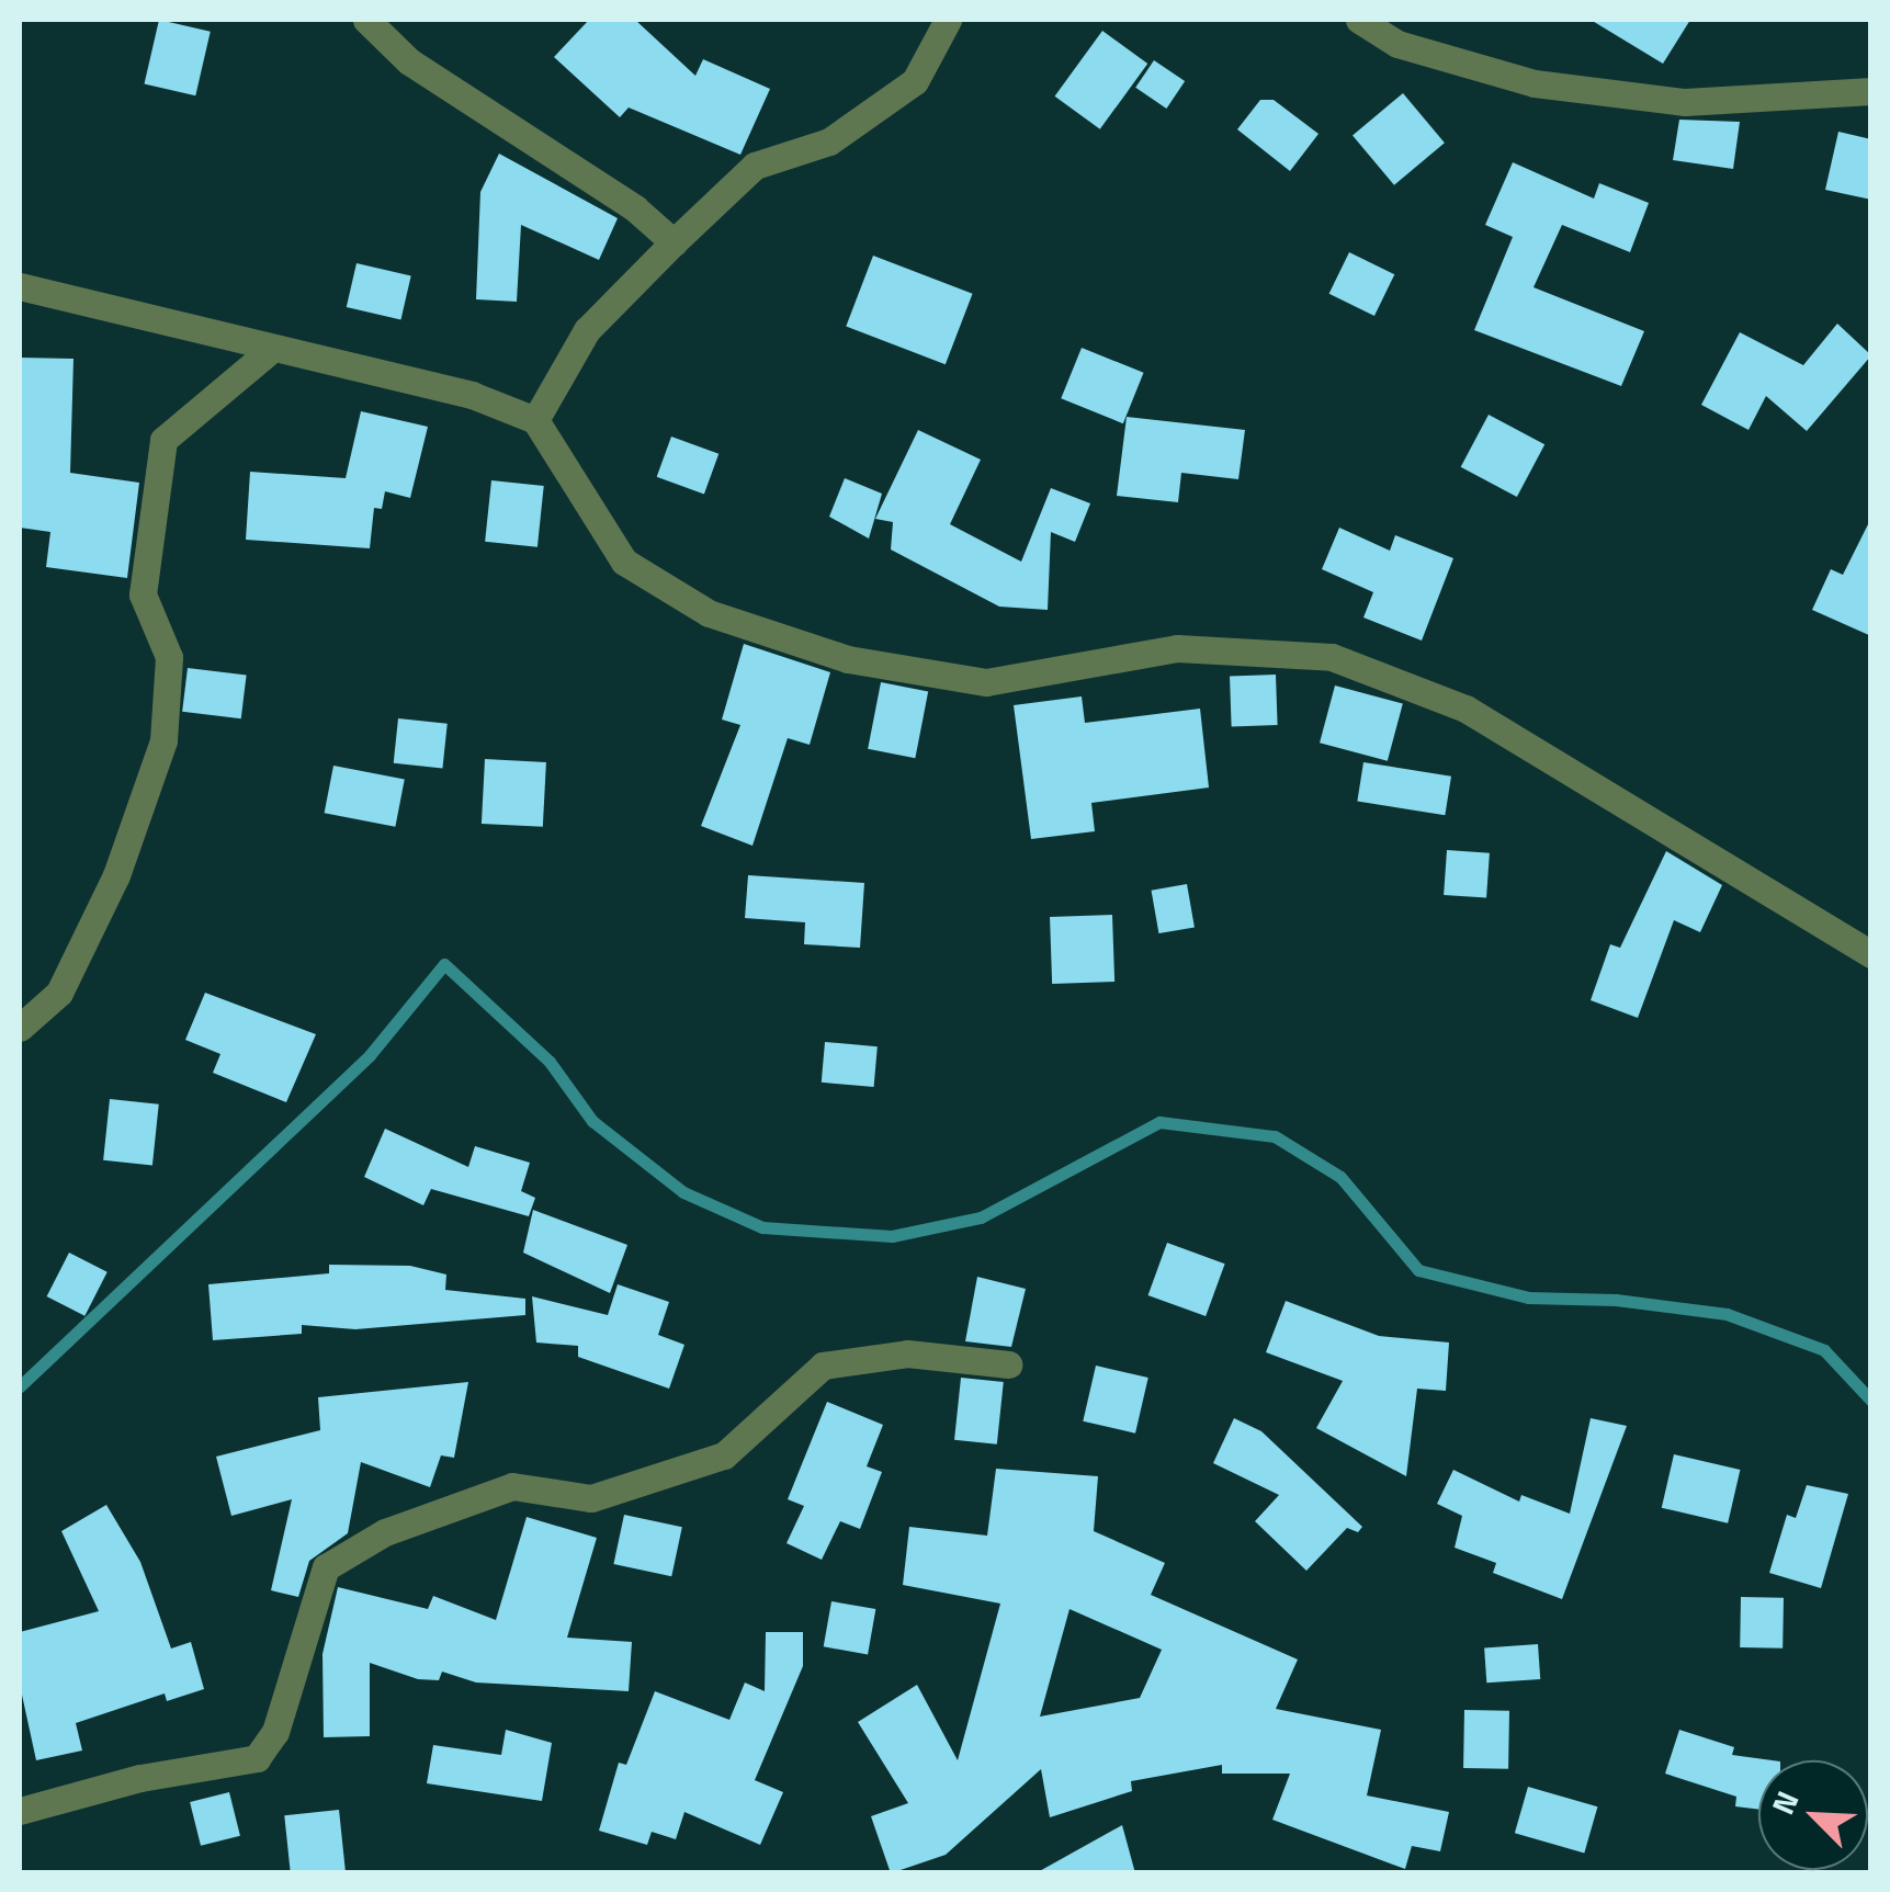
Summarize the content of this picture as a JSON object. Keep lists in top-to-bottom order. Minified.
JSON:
{"north":"top left"}
